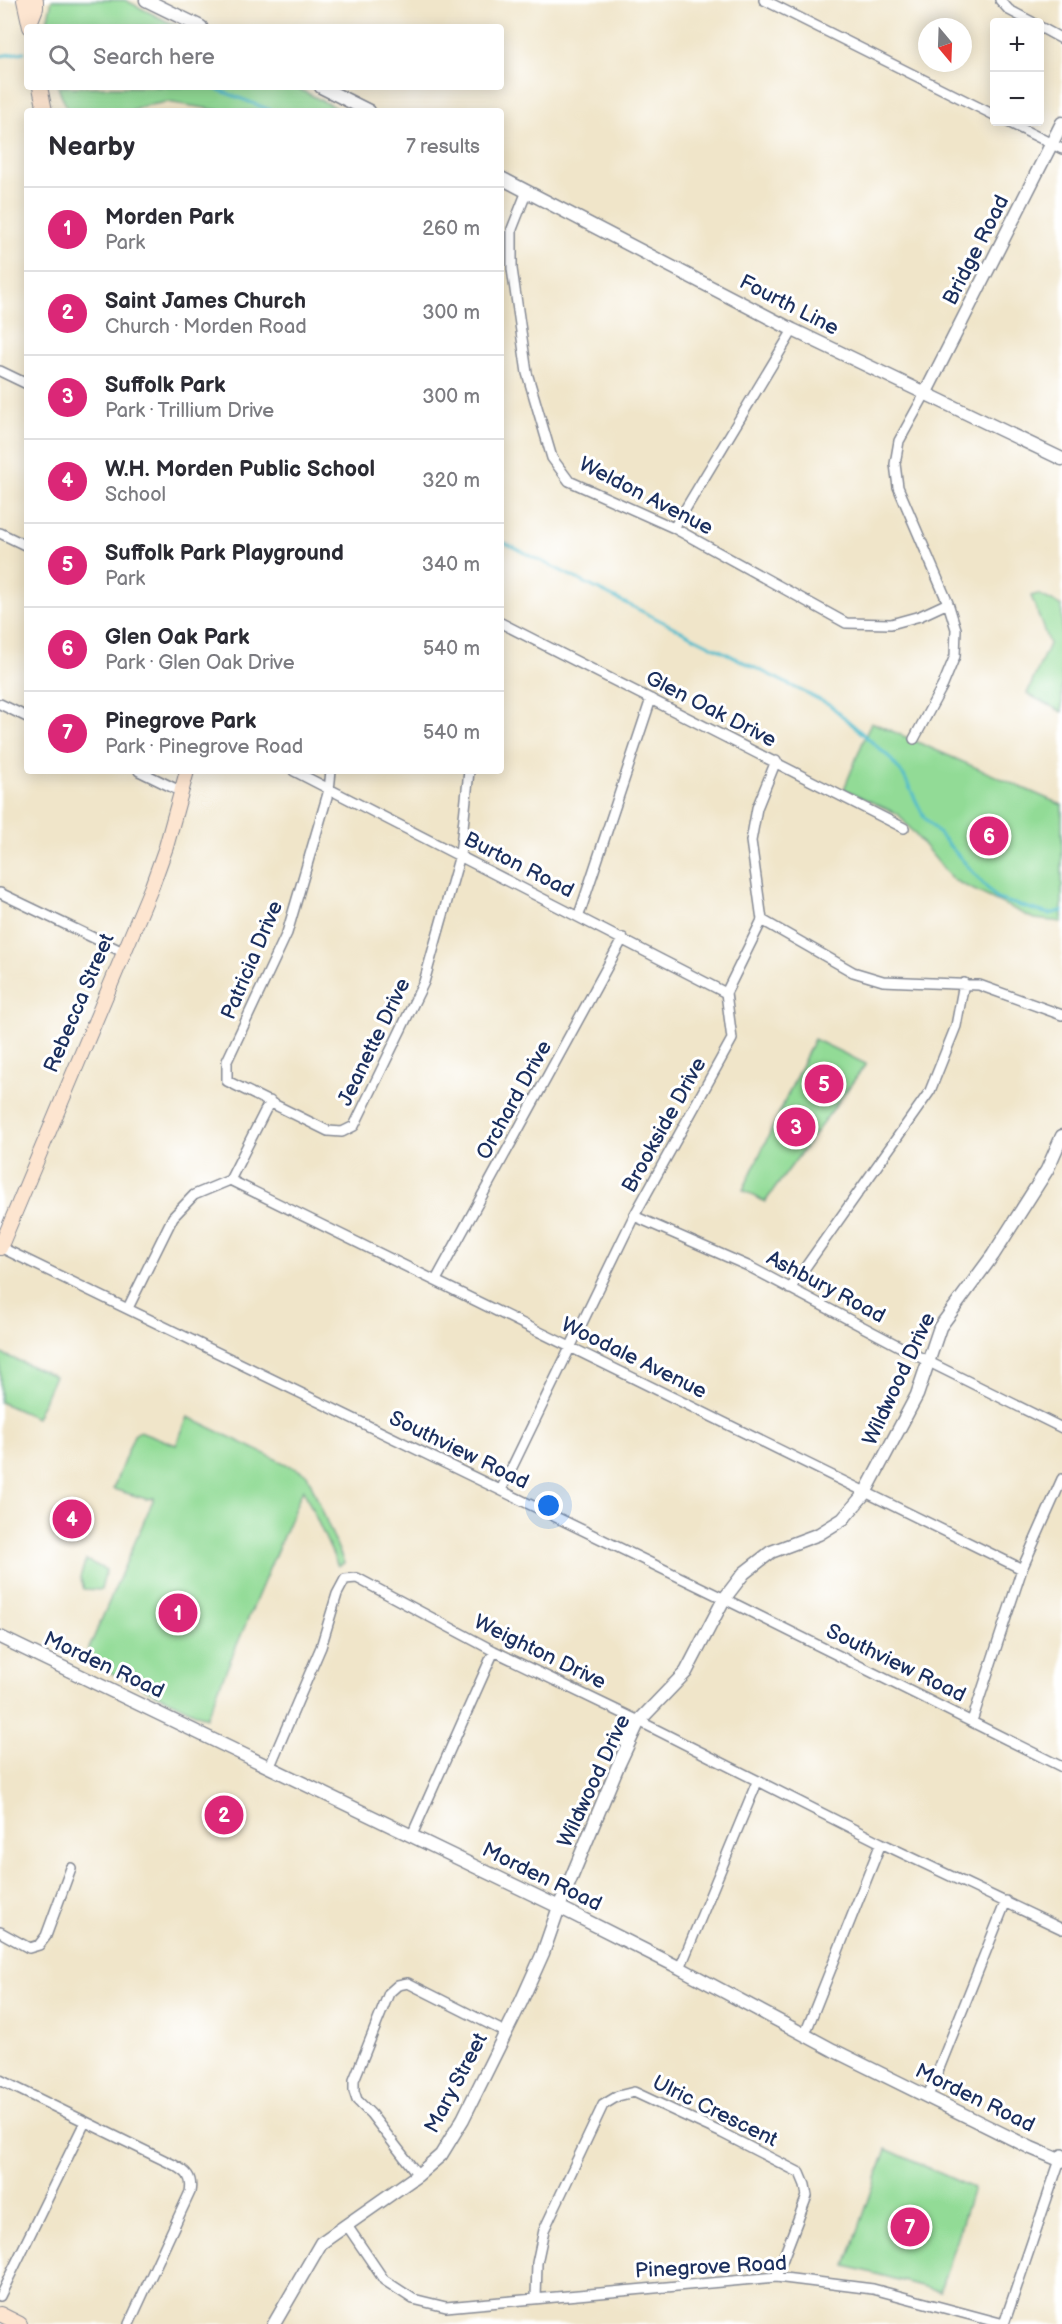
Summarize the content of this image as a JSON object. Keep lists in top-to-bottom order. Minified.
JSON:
{"streets":{"main road":["Rebecca Street"],"street":["Bridge Road","Fourth Line","Weldon Avenue","Glen Oak Drive","Burton Road","Patricia Drive","Jeanette Drive","Orchard Drive","Brookside Drive","Ashbury Road","Woodale Avenue","Wildwood Drive","Southview Road","Weighton Drive","Morden Road","Mary Street","Ulric Crescent","Pinegrove Road"]},"crossings":[["Bridge Road","Fourth Line"],["Fourth Line","Weldon Avenue"],["Burton Road","Patricia Drive"],["Burton Road","Jeanette Drive"],["Burton Road","Orchard Drive"],["Burton Road","Brookside Drive"],["Patricia Drive","Jeanette Drive"],["Rebecca Street","Southview Road"],["Orchard Drive","Woodale Avenue"],["Brookside Drive","Ashbury Road"],["Brookside Drive","Woodale Avenue"],["Brookside Drive","Southview Road"],["Ashbury Road","Wildwood Drive"],["Woodale Avenue","Wildwood Drive"],["Wildwood Drive","Southview Road"],["Wildwood Drive","Weighton Drive"],["Wildwood Drive","Morden Road"],["Wildwood Drive","Mary Street"],["Weighton Drive","Morden Road"],["Morden Road","Mary Street"],["Morden Road","Pinegrove Road"],["Mary Street","Pinegrove Road"],["Ulric Crescent","Pinegrove Road"]],"north":"bottom","page":{"map_buttons":["+","−"],"search":"Search here","heading":["Nearby","7 results"],"list":[{"mark":"1","name":"Morden Park","note":"Park","value":"260 m"},{"mark":"2","name":"Saint James Church","note":"Church · Morden Road","value":"300 m"},{"mark":"3","name":"Suffolk Park","note":"Park · Trillium Drive","value":"300 m"},{"mark":"4","name":"W.H. Morden Public School","note":"School","value":"320 m"},{"mark":"5","name":"Suffolk Park Playground","note":"Park","value":"340 m"},{"mark":"6","name":"Glen Oak Park","note":"Park · Glen Oak Drive","value":"540 m"},{"mark":"7","name":"Pinegrove Park","note":"Park · Pinegrove Road","value":"540 m"}],"pins":["6","5","3","4","1","2","7"]}}
